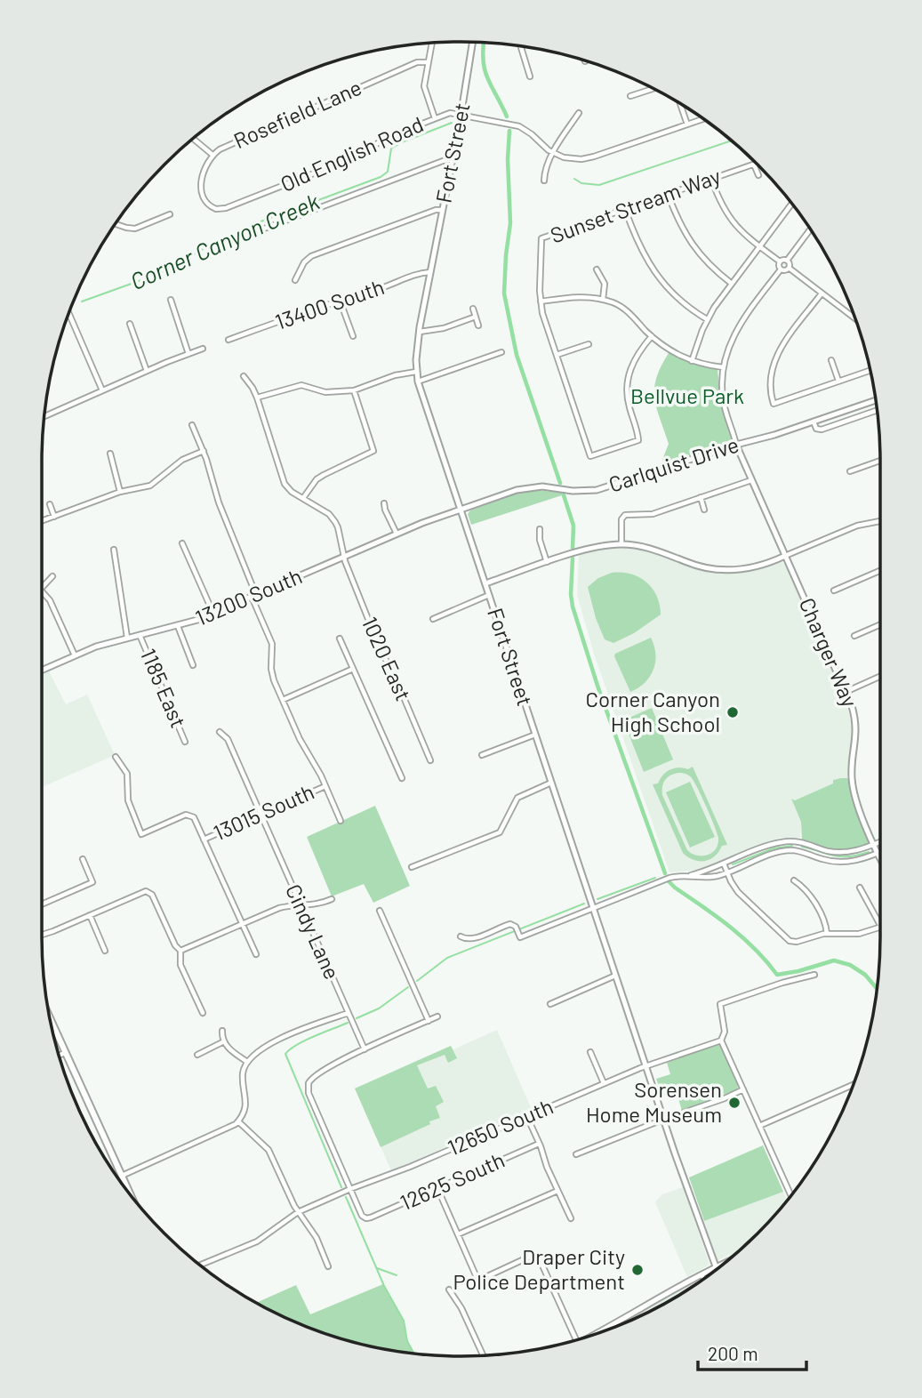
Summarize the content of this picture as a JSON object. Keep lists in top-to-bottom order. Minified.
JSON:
{"streets":{"street":["Rosefield Lane","Fort Street","Old English Road","Sunset Stream Way","13400 South","Carlquist Drive","13200 South","Charger Way","1020 East","1185 East","13015 South","Cindy Lane","12650 South","12625 South"]},"crossings":[["Rosefield Lane","Old English Road"],["Fort Street","Old English Road"],["Fort Street","13400 South"],["Fort Street","Carlquist Drive"],["Fort Street","13200 South"],["Fort Street","12650 South"],["Carlquist Drive","13200 South"],["Carlquist Drive","Charger Way"],["13200 South","1020 East"],["13200 South","1185 East"],["13015 South","Cindy Lane"],["12650 South","12625 South"]],"water":["Corner Canyon Creek"],"parks":["Bellvue Park"],"places":["Corner Canyon High School","Sorensen Home Museum","Draper City Police Department"],"scale_bar":"200 m"}
